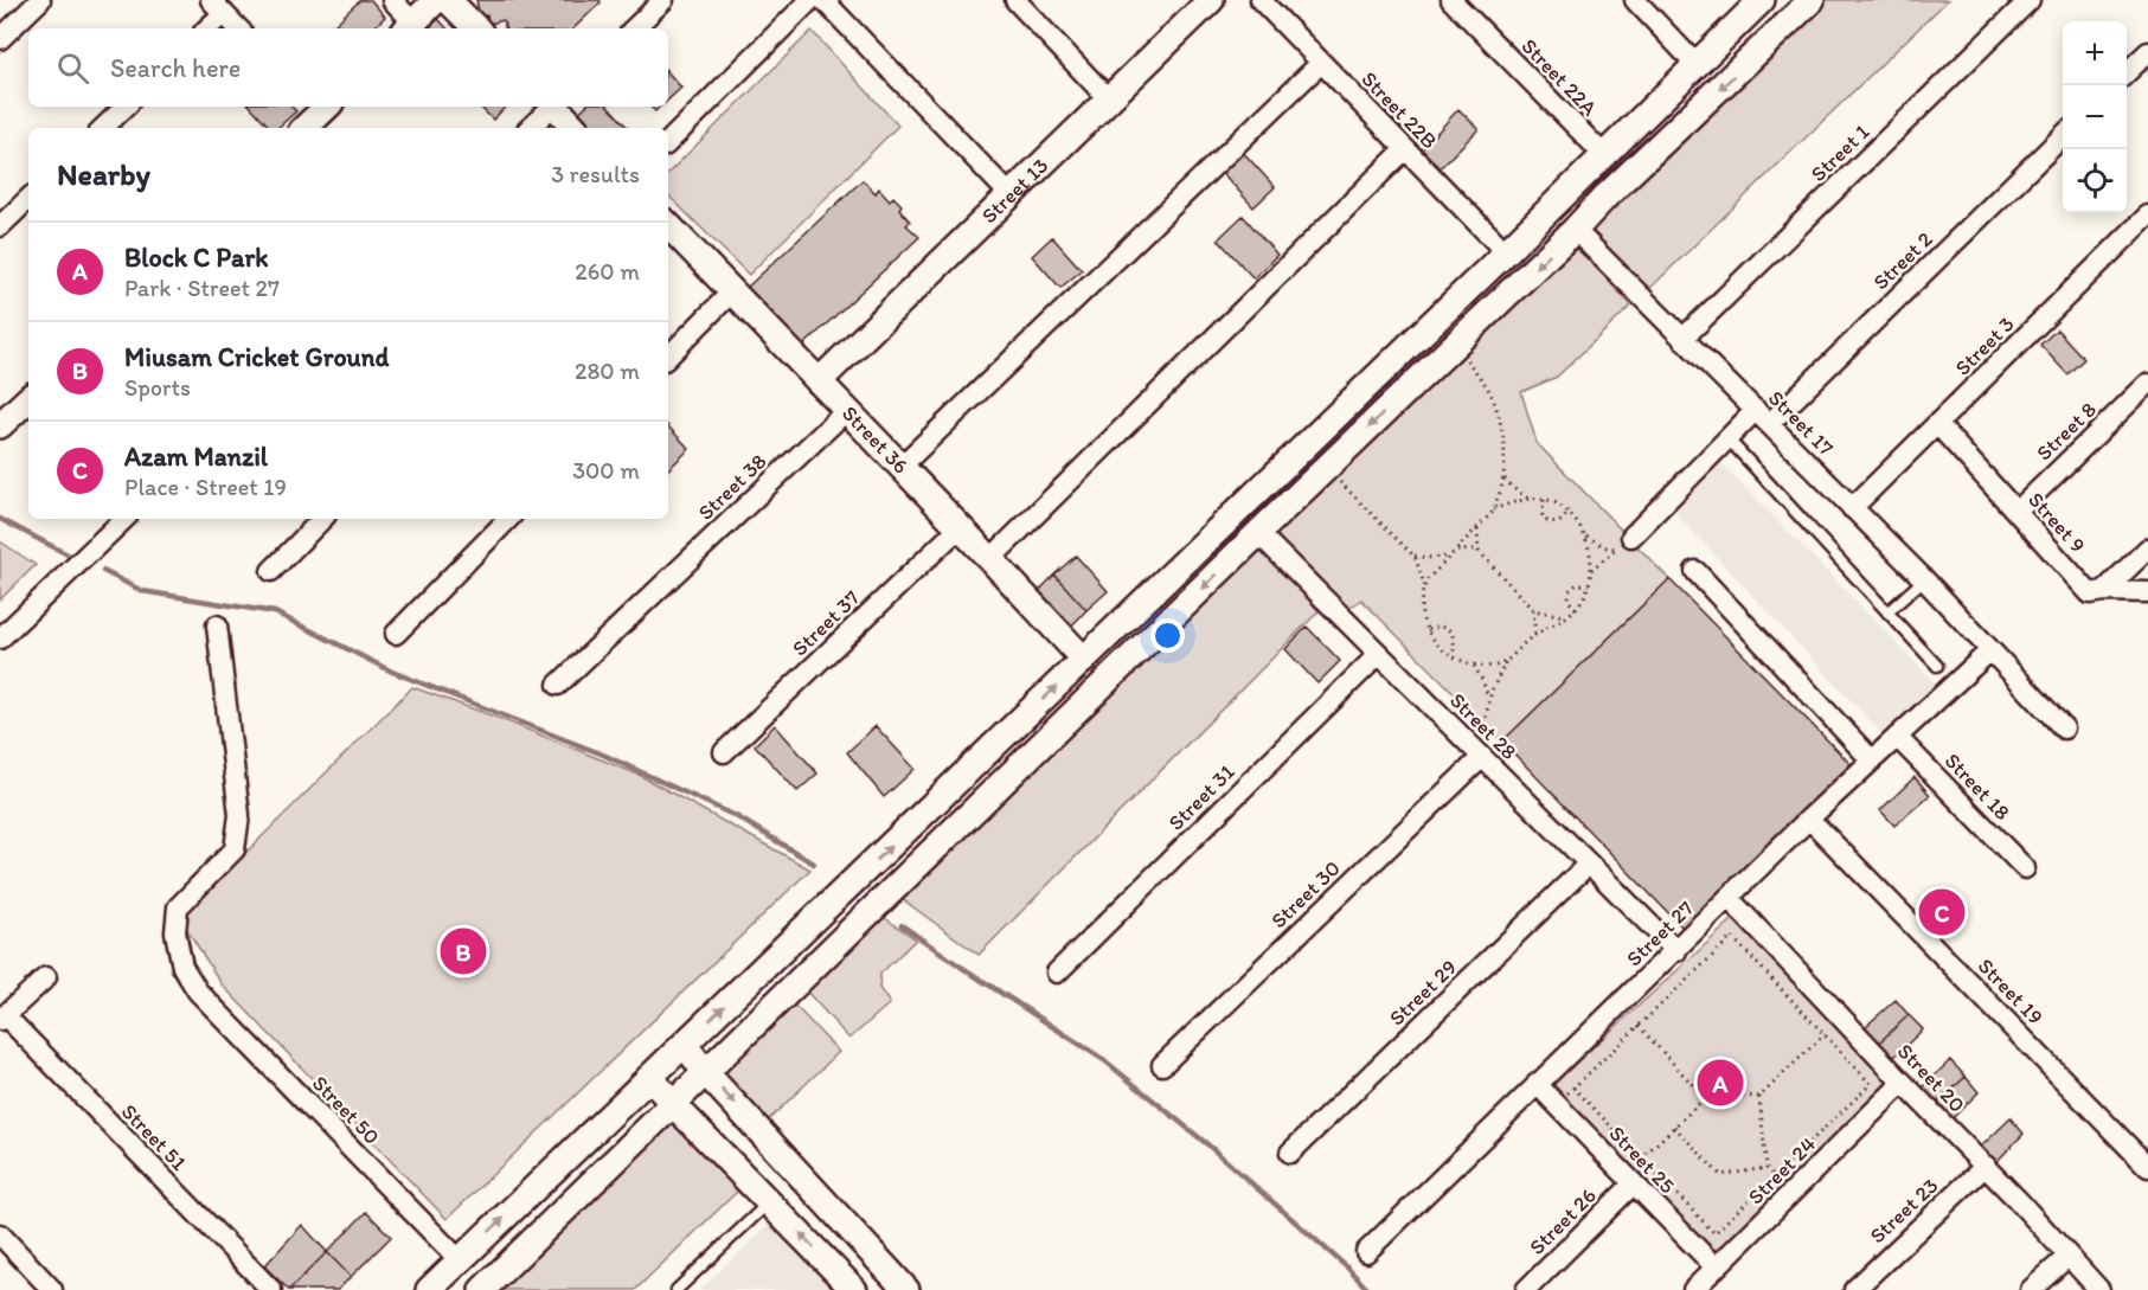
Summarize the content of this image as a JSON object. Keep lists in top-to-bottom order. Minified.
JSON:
{"streets":{"street":["Street 22A","Street 22B","Street 1","Street 13","Street 2","Street 3","Street 17","Street 8","Street 36","Street 38","Street 9","Street 37","Street 28","Street 18","Street 31","Street 30","Street 27","Street 19","Street 29","Street 20","Street 50","Street 51","Street 25","Street 24","Street 23","Street 26"]},"crossings":[["Street 1","Street 17"],["Street 13","Street 36"],["Street 2","Street 17"],["Street 3","Street 17"],["Street 3","Street 9"],["Street 17","Street 27"],["Street 8","Street 9"],["Street 36","Street 38"],["Street 36","Street 37"],["Street 28","Street 31"],["Street 28","Street 30"],["Street 28","Street 27"],["Street 28","Street 29"],["Street 18","Street 27"],["Street 27","Street 19"],["Street 27","Street 20"],["Street 27","Street 25"],["Street 20","Street 24"],["Street 20","Street 23"],["Street 25","Street 24"],["Street 25","Street 26"]],"page":{"map_buttons":["+","−"],"search":"Search here","heading":["Nearby","3 results"],"list":[{"mark":"A","name":"Block C Park","note":"Park · Street 27","value":"260 m"},{"mark":"B","name":"Miusam Cricket Ground","note":"Sports","value":"280 m"},{"mark":"C","name":"Azam Manzil","note":"Place · Street 19","value":"300 m"}],"pins":["C","B","A"]}}
